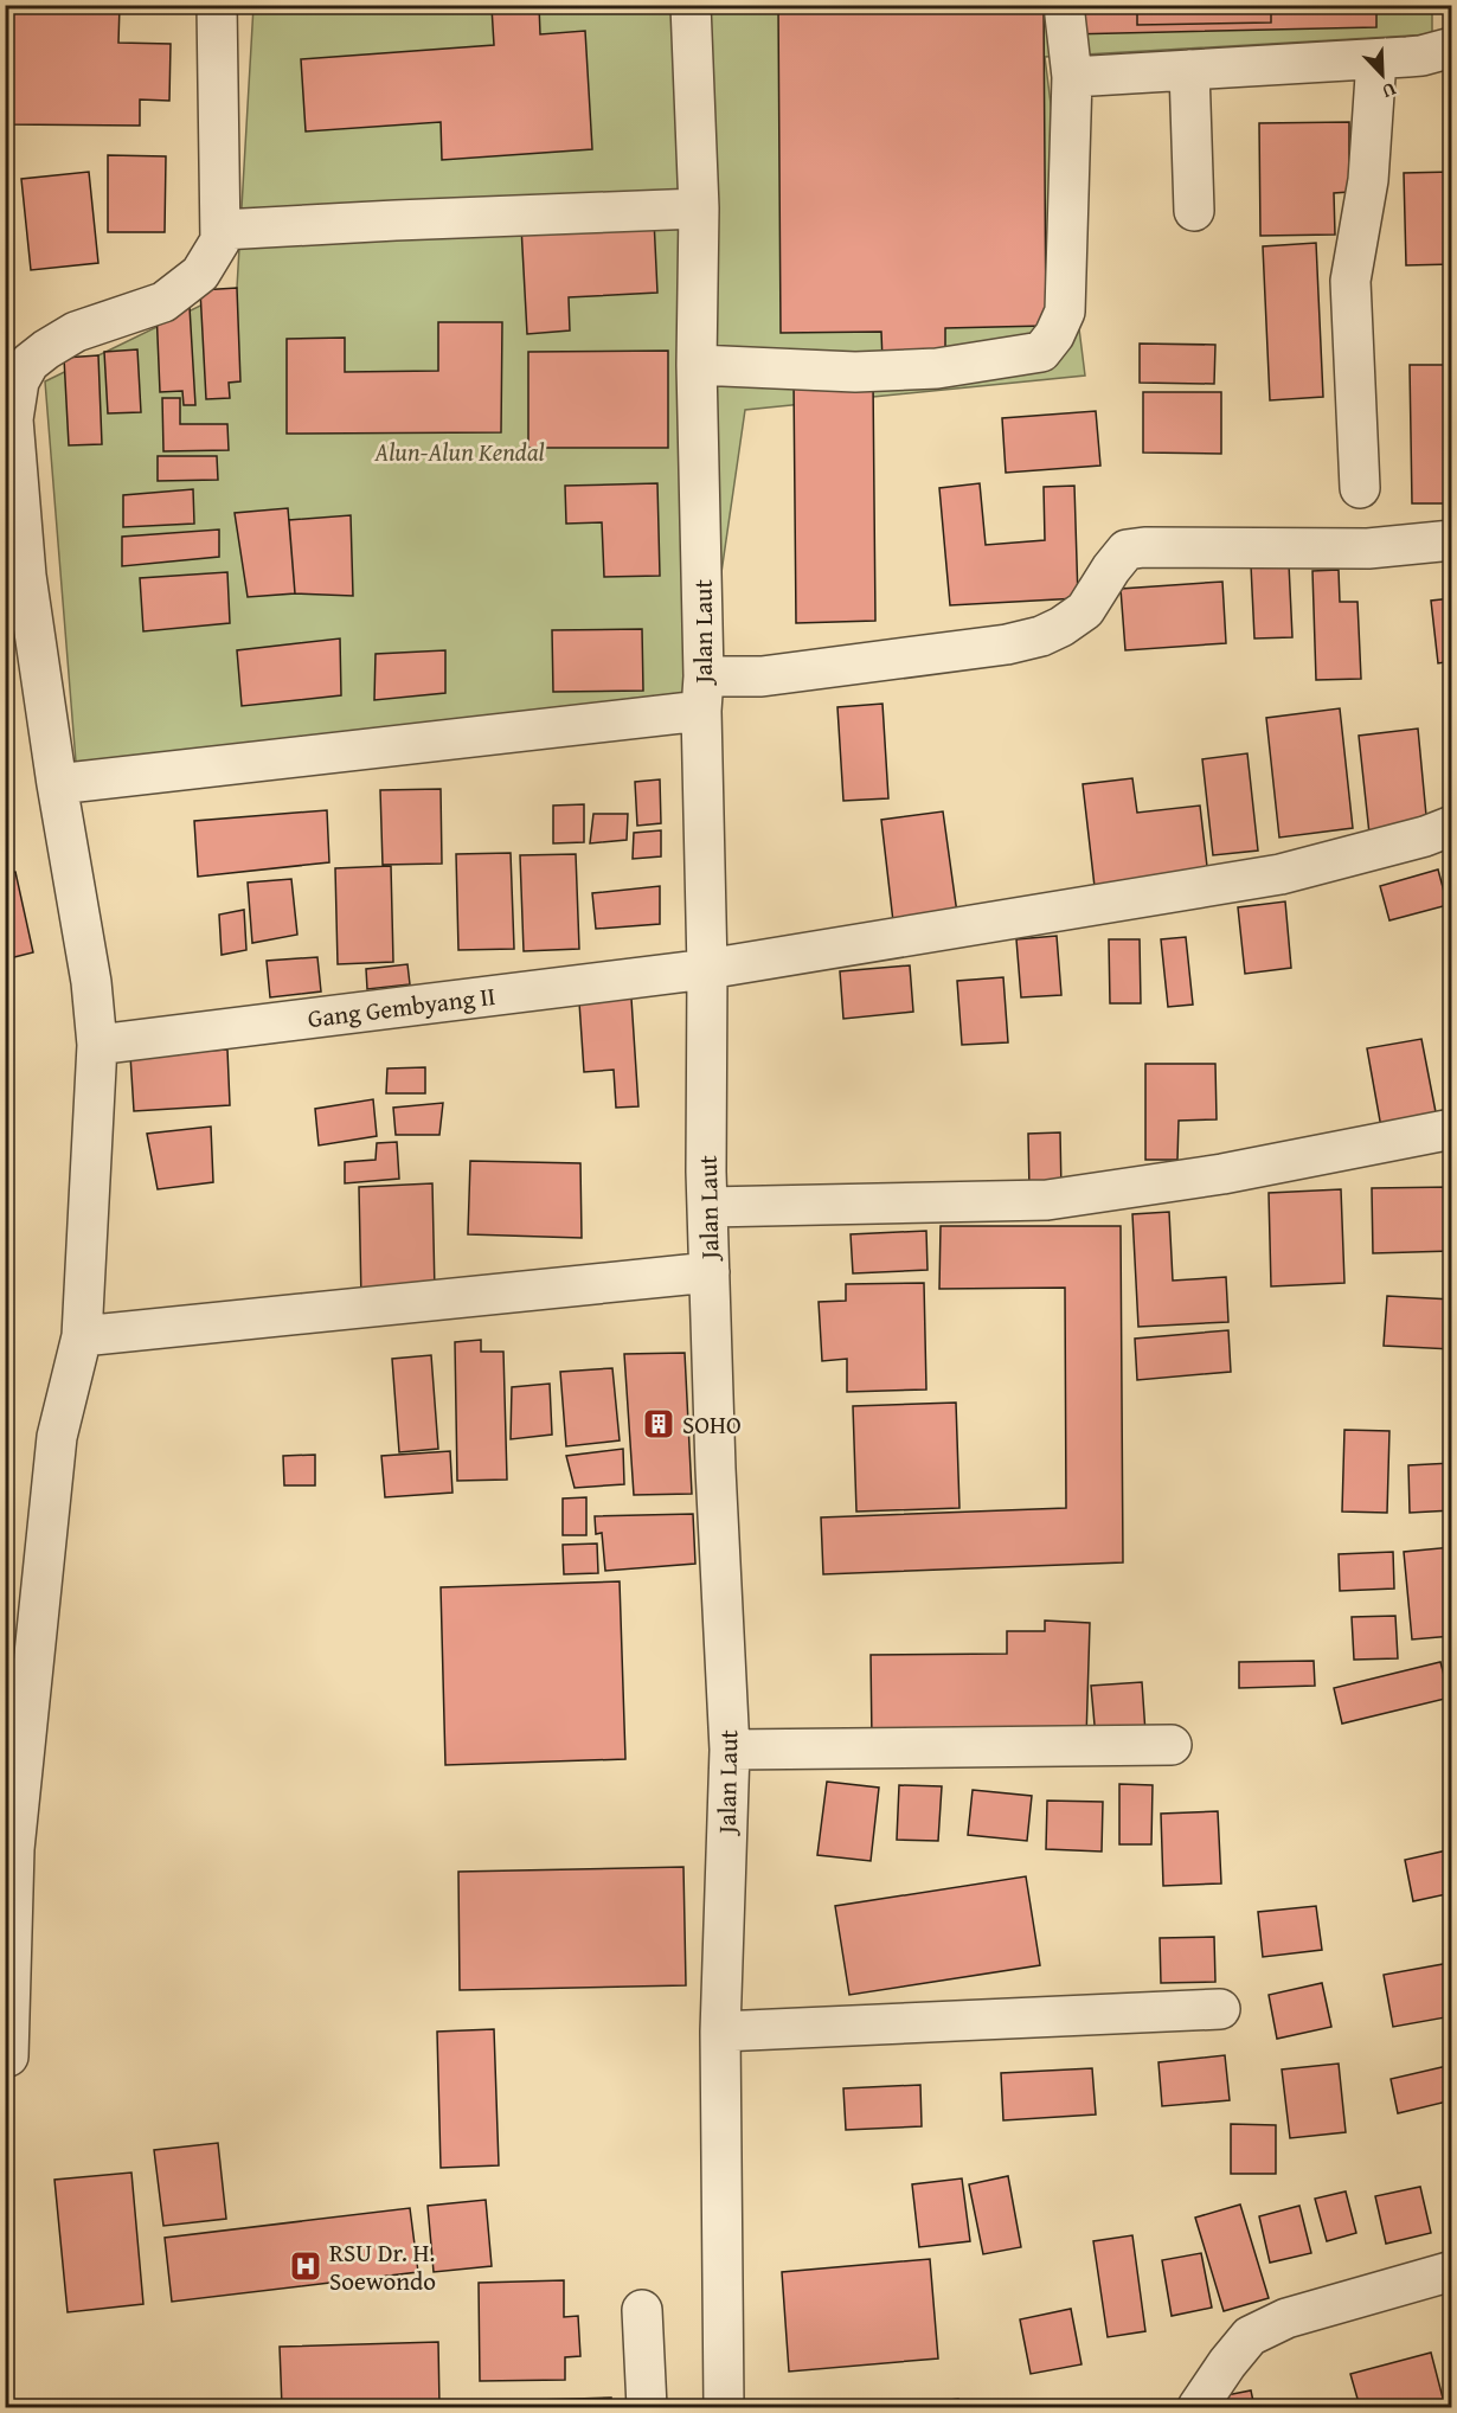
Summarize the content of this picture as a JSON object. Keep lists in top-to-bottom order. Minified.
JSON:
{"streets":{"street":["Jalan Laut","Gang Gembyang II"]},"crossings":[["Jalan Laut","Gang Gembyang II"]],"parks":["Alun-Alun Kendal"],"places":{"building":["SOHO"],"hospital":["RSU Dr. H. Soewondo"]},"north":"bottom right"}
